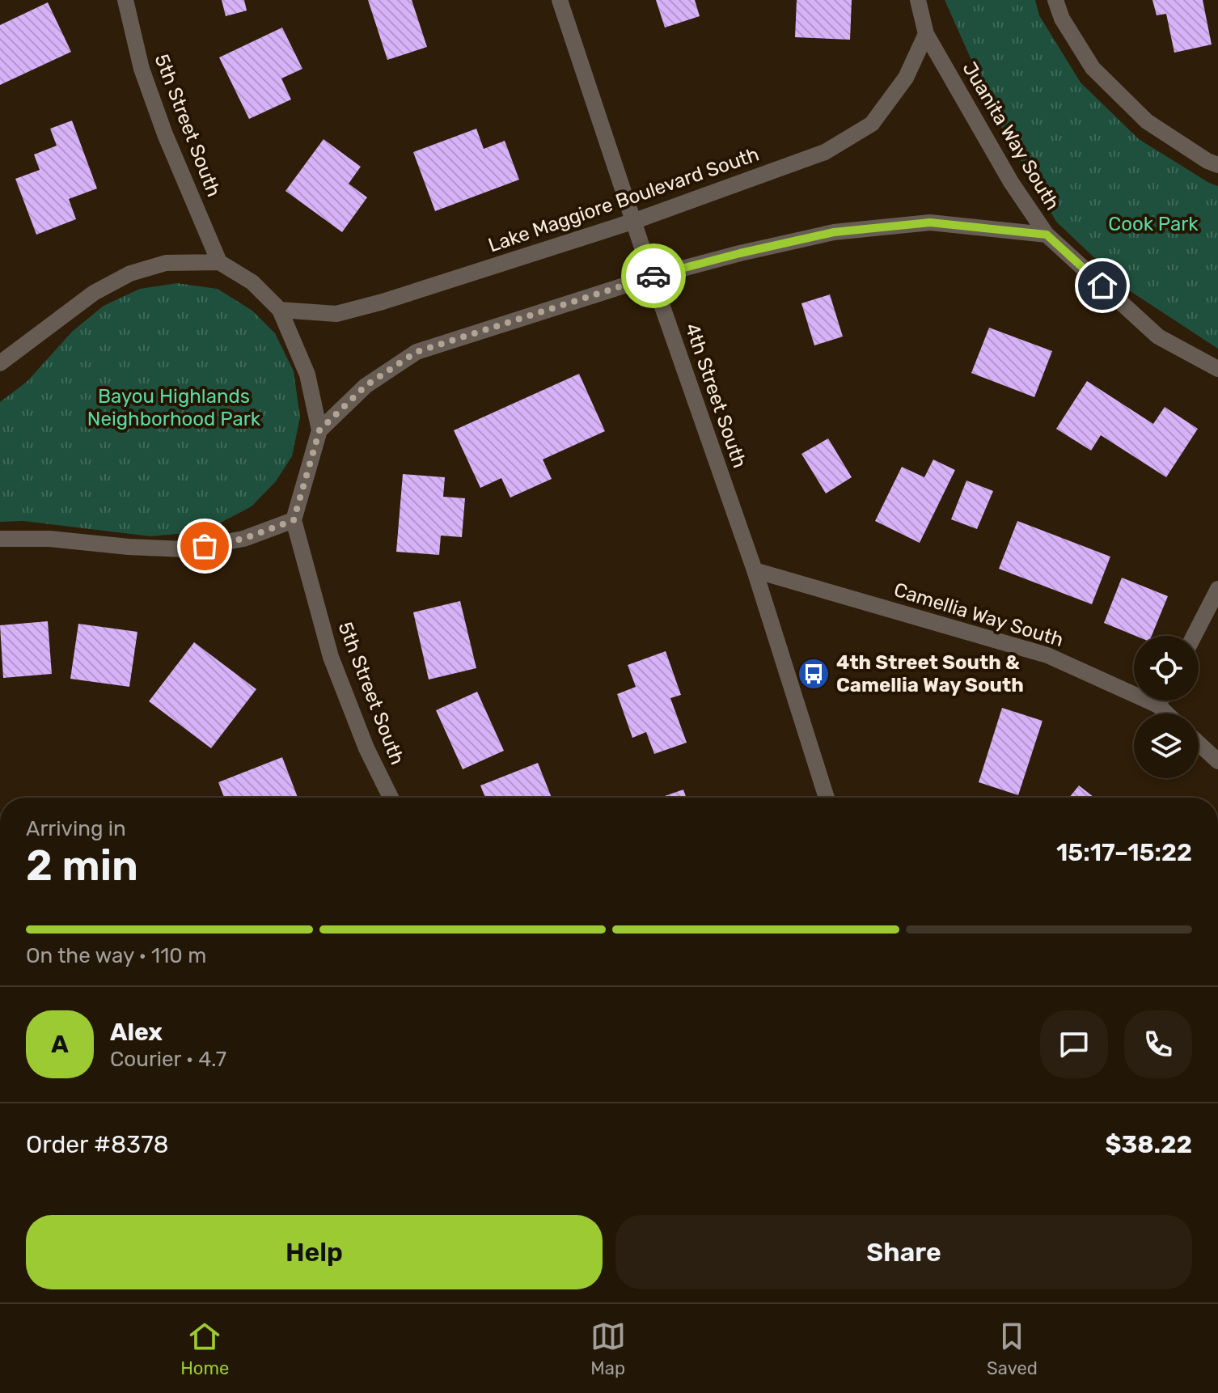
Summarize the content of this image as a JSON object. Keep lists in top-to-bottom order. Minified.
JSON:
{"streets":{"street":["5th Street South","Juanita Way South","Lake Maggiore Boulevard South","4th Street South","Camellia Way South"]},"crossings":[["Juanita Way South","Lake Maggiore Boulevard South"],["Lake Maggiore Boulevard South","4th Street South"],["4th Street South","Camellia Way South"]],"parks":["Cook Park","Bayou Highlands Neighborhood Park"],"places":{"bus stop":["4th Street South & Camellia Way South"]},"page":{"heading":["2 min","Arriving in","15:17–15:22"],"panel":["Alex","Courier · 4.7","Order #8378","$38.22"],"bar":"On the way · 110 m","round":"A","buttons":["Help","Share"],"tabs":["Home","Map","Saved"]}}
